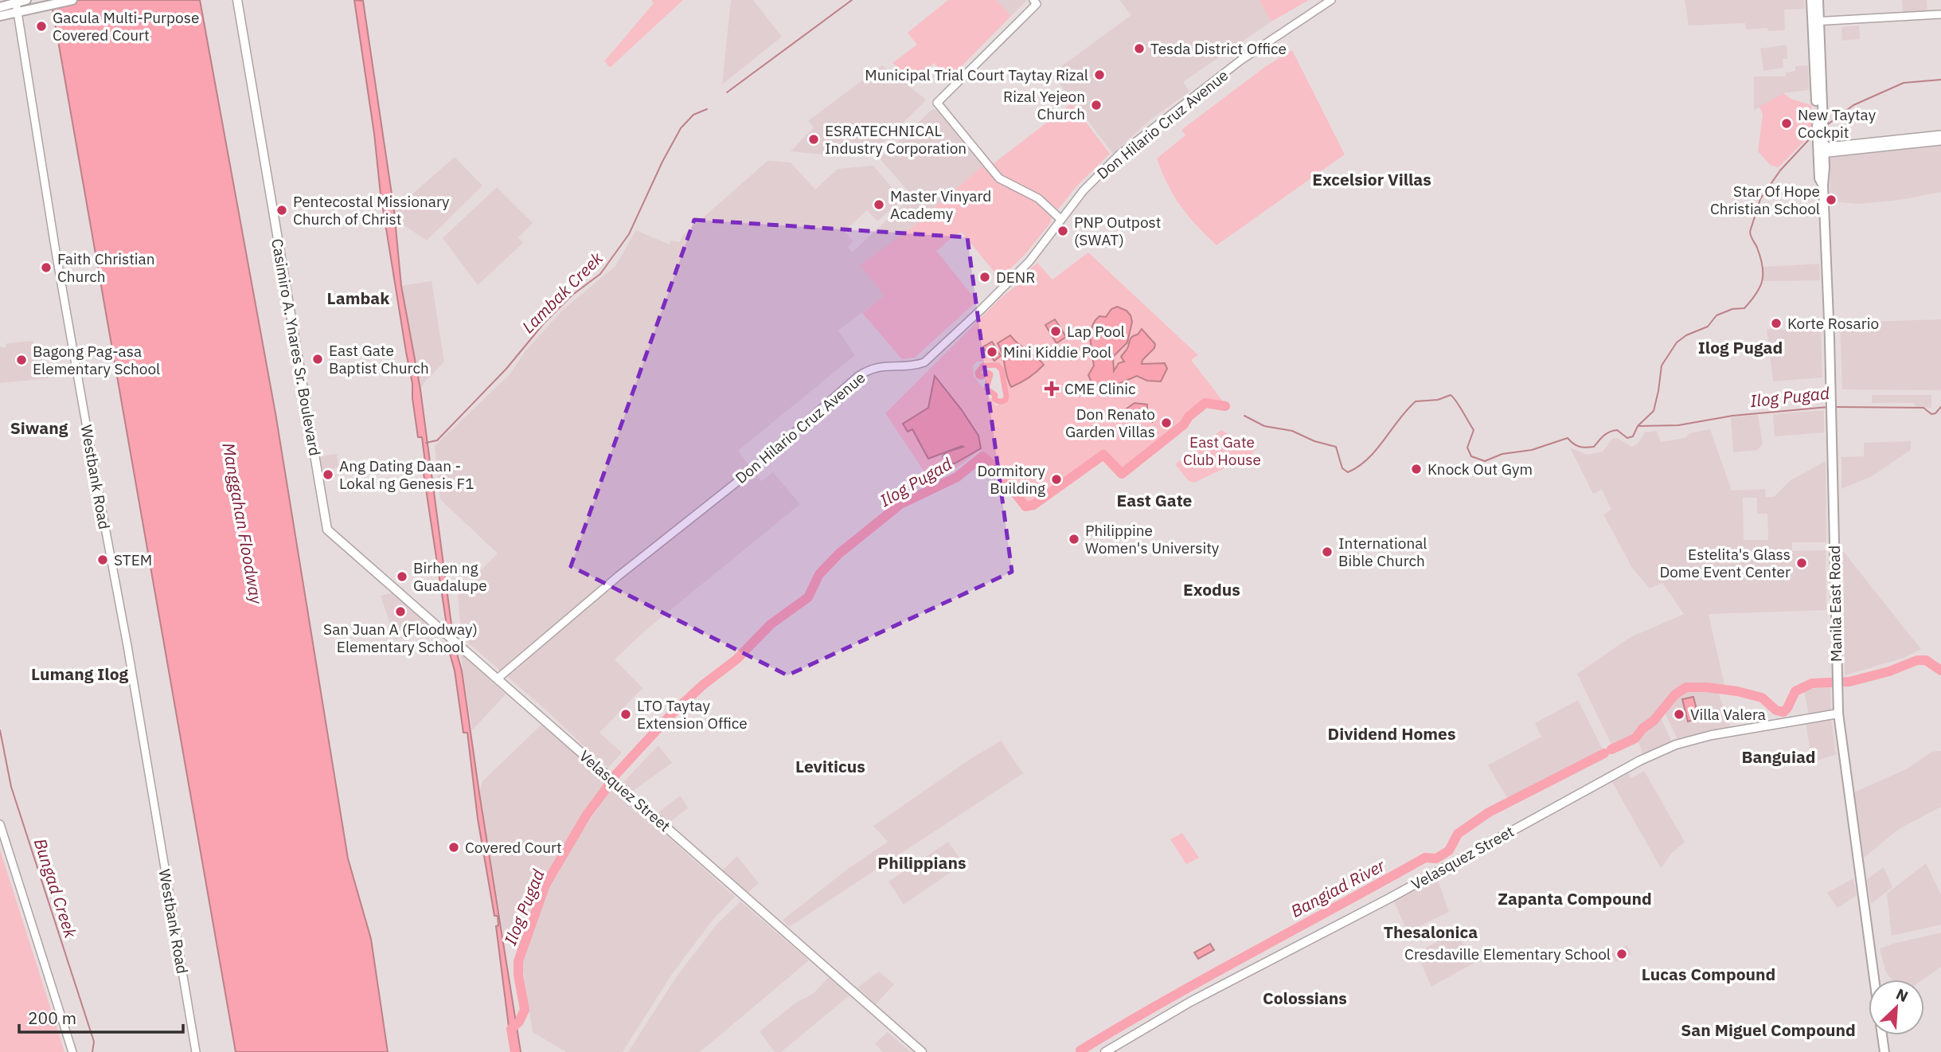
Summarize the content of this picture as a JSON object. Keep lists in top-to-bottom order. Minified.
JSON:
{"streets":{"main road":["Casimiro A. Ynares Sr. Boulevard","Manila East Road","Velasquez Street"],"street":["Don Hilario Cruz Avenue","Westbank Road"]},"crossings":[["Don Hilario Cruz Avenue","Velasquez Street"],["Casimiro A. Ynares Sr. Boulevard","Velasquez Street"],["Manila East Road","Velasquez Street"]],"districts":["Excelsior Villas","Lambak","Ilog Pugad","Siwang","East Gate","Exodus","Lumang Ilog","Dividend Homes","Banguiad","Leviticus","Philippians","Zapanta Compound","Thesalonica","Lucas Compound","Colossians","San Miguel Compound"],"water":["Lambak Creek","Ilog Pugad","Manggahan Floodway","Bungad Creek","Bangiad River"],"parks":["East Gate Club House"],"places":{"other":["Gacula Multi-Purpose Covered Court","Tesda District Office","Municipal Trial Court Taytay Rizal","Rizal Yejeon Church","New Taytay Cockpit","ESRATECHNICAL Industry Corporation","Star Of Hope Christian School","Master Vinyard Academy","Pentecostal Missionary Church of Christ","PNP Outpost (SWAT)","Faith Christian Church","DENR","Korte Rosario","Lap Pool","Mini Kiddie Pool","East Gate Baptist Church","Bagong Pag-asa Elementary School","Don Renato Garden Villas","Knock Out Gym","Ang Dating Daan - Lokal ng Genesis F1","Dormitory Building","Philippine Women's University","International Bible Church","STEM","Estelita's Glass Dome Event Center","Birhen ng Guadalupe","San Juan A (Floodway) Elementary School","LTO Taytay Extension Office","Villa Valera","Covered Court","Cresdaville Elementary School"],"health":["CME Clinic"]},"scale_bar":"200 m","north":"top right"}
